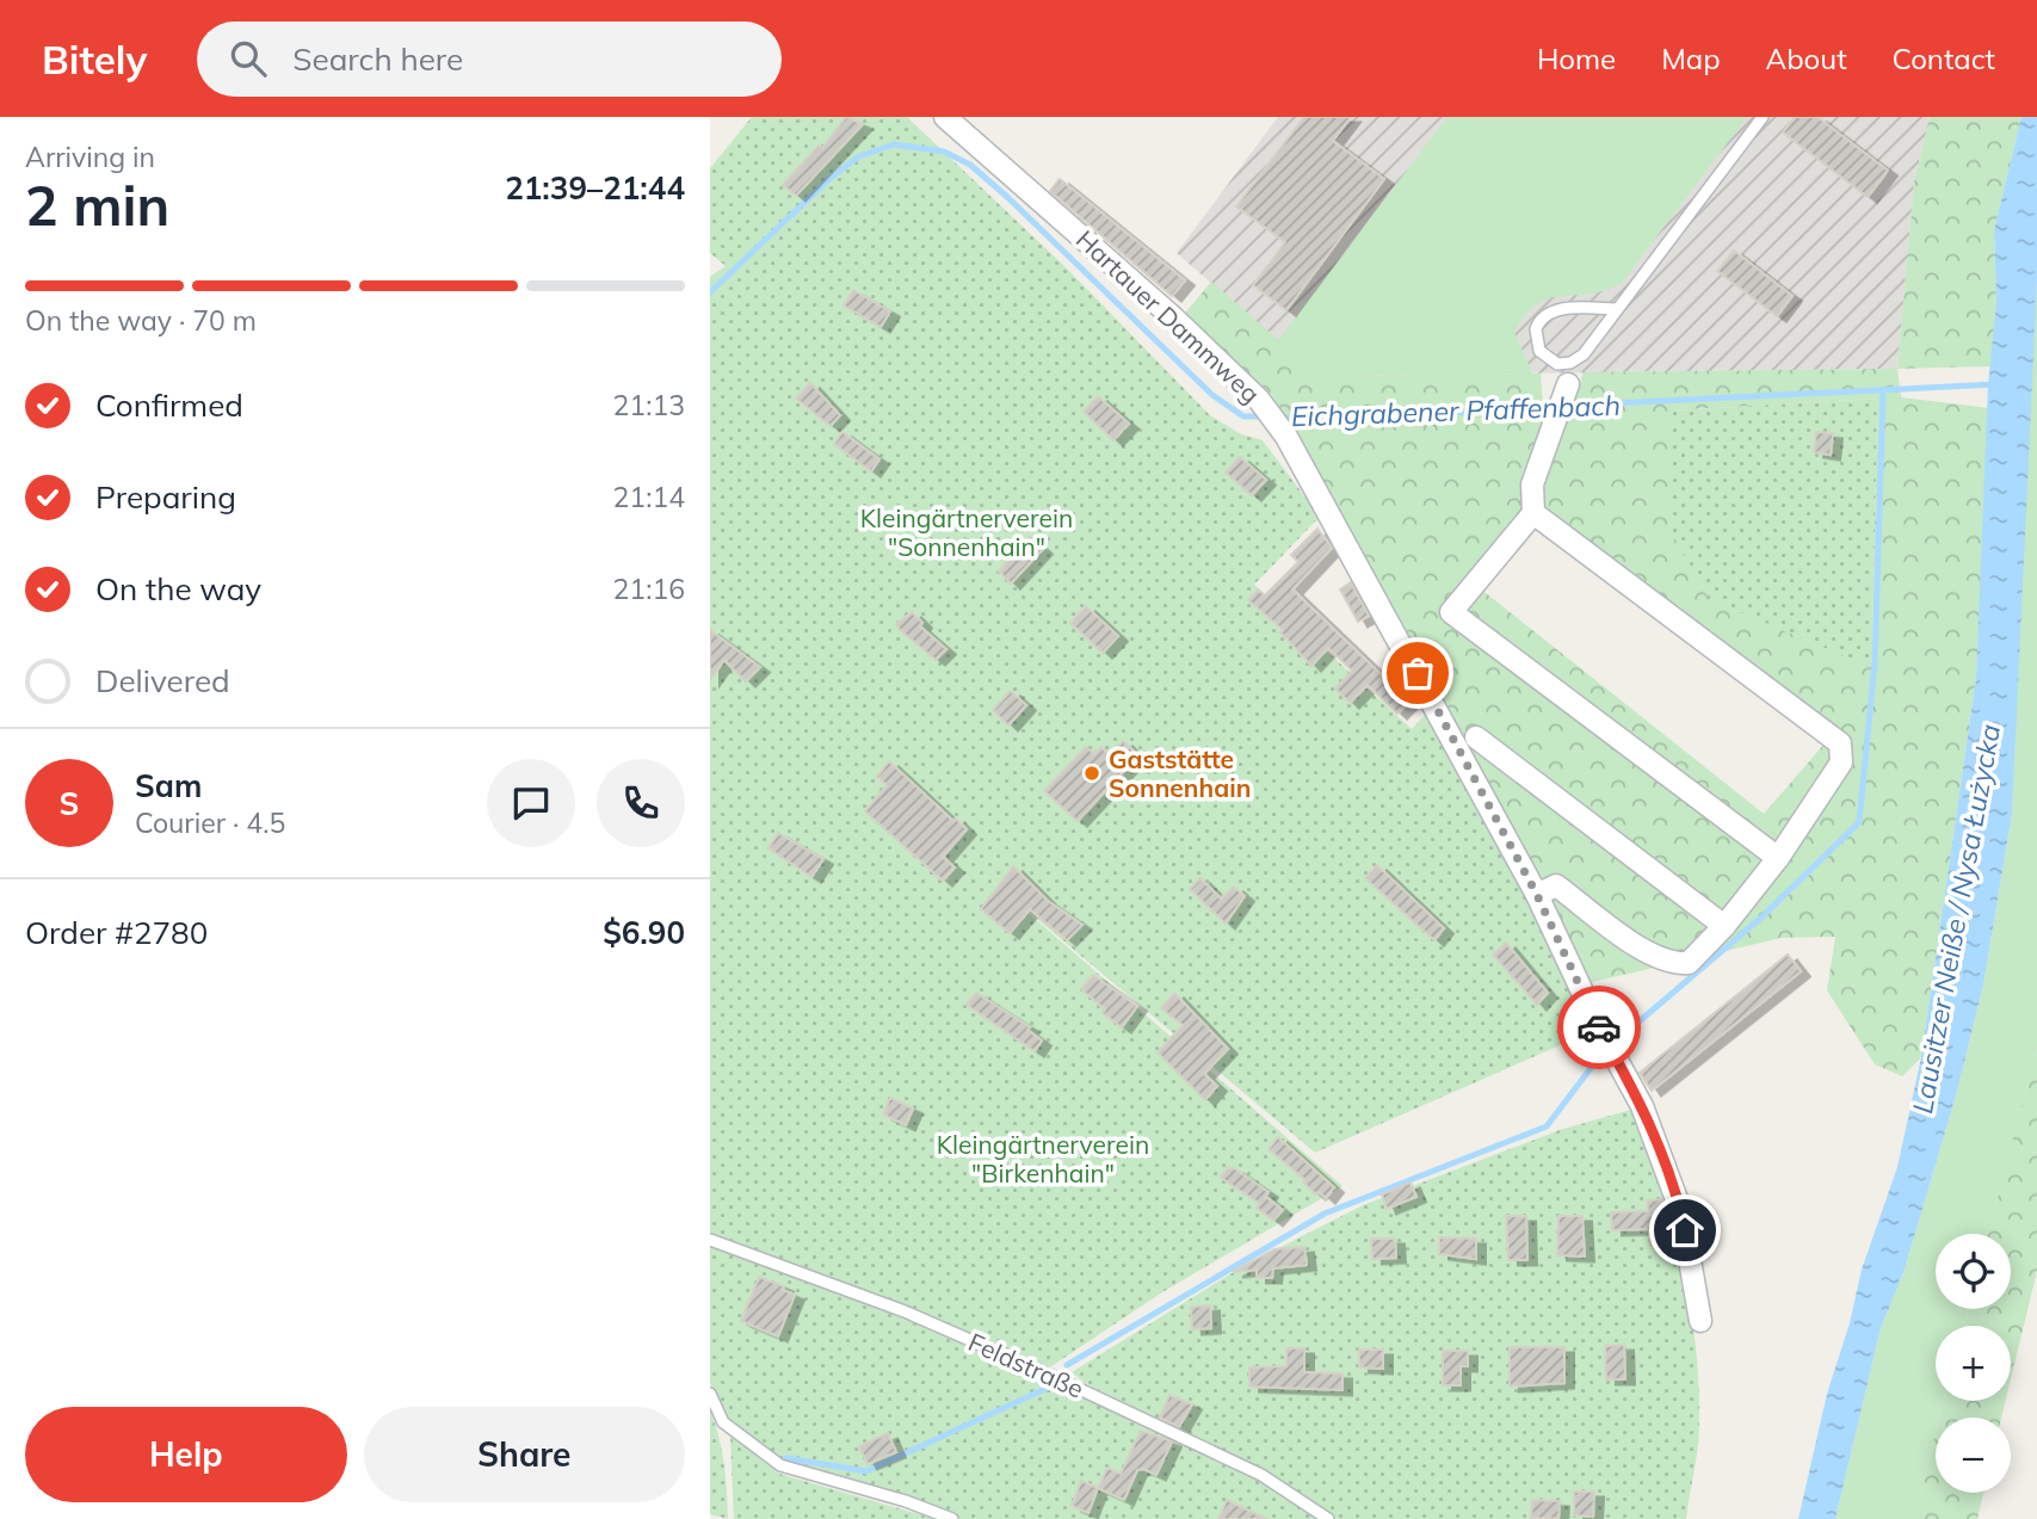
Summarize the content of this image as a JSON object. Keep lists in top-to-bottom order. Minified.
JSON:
{"streets":{"street":["Hartauer Dammweg"],"lane":["Feldstraße"]},"water":["Eichgrabener Pfaffenbach","Lausitzer Neiße / Nysa Łużycka"],"parks":["Kleingärtnerverein \"Sonnenhain\"","Kleingärtnerverein \"Birkenhain\""],"places":["Gaststätte Sonnenhain"],"page":{"header":"Bitely","search":"Search here","nav":["Home","Map","About","Contact"],"heading":["2 min","Arriving in","21:39–21:44"],"panel":["Sam","Courier · 4.5","Order #2780","$6.90"],"bar":"On the way · 70 m","list":[["Confirmed","21:13"],["Preparing","21:14"],["On the way","21:16"],"Delivered"],"round":"S","map_buttons":["+","−"],"buttons":["Help","Share"]}}
